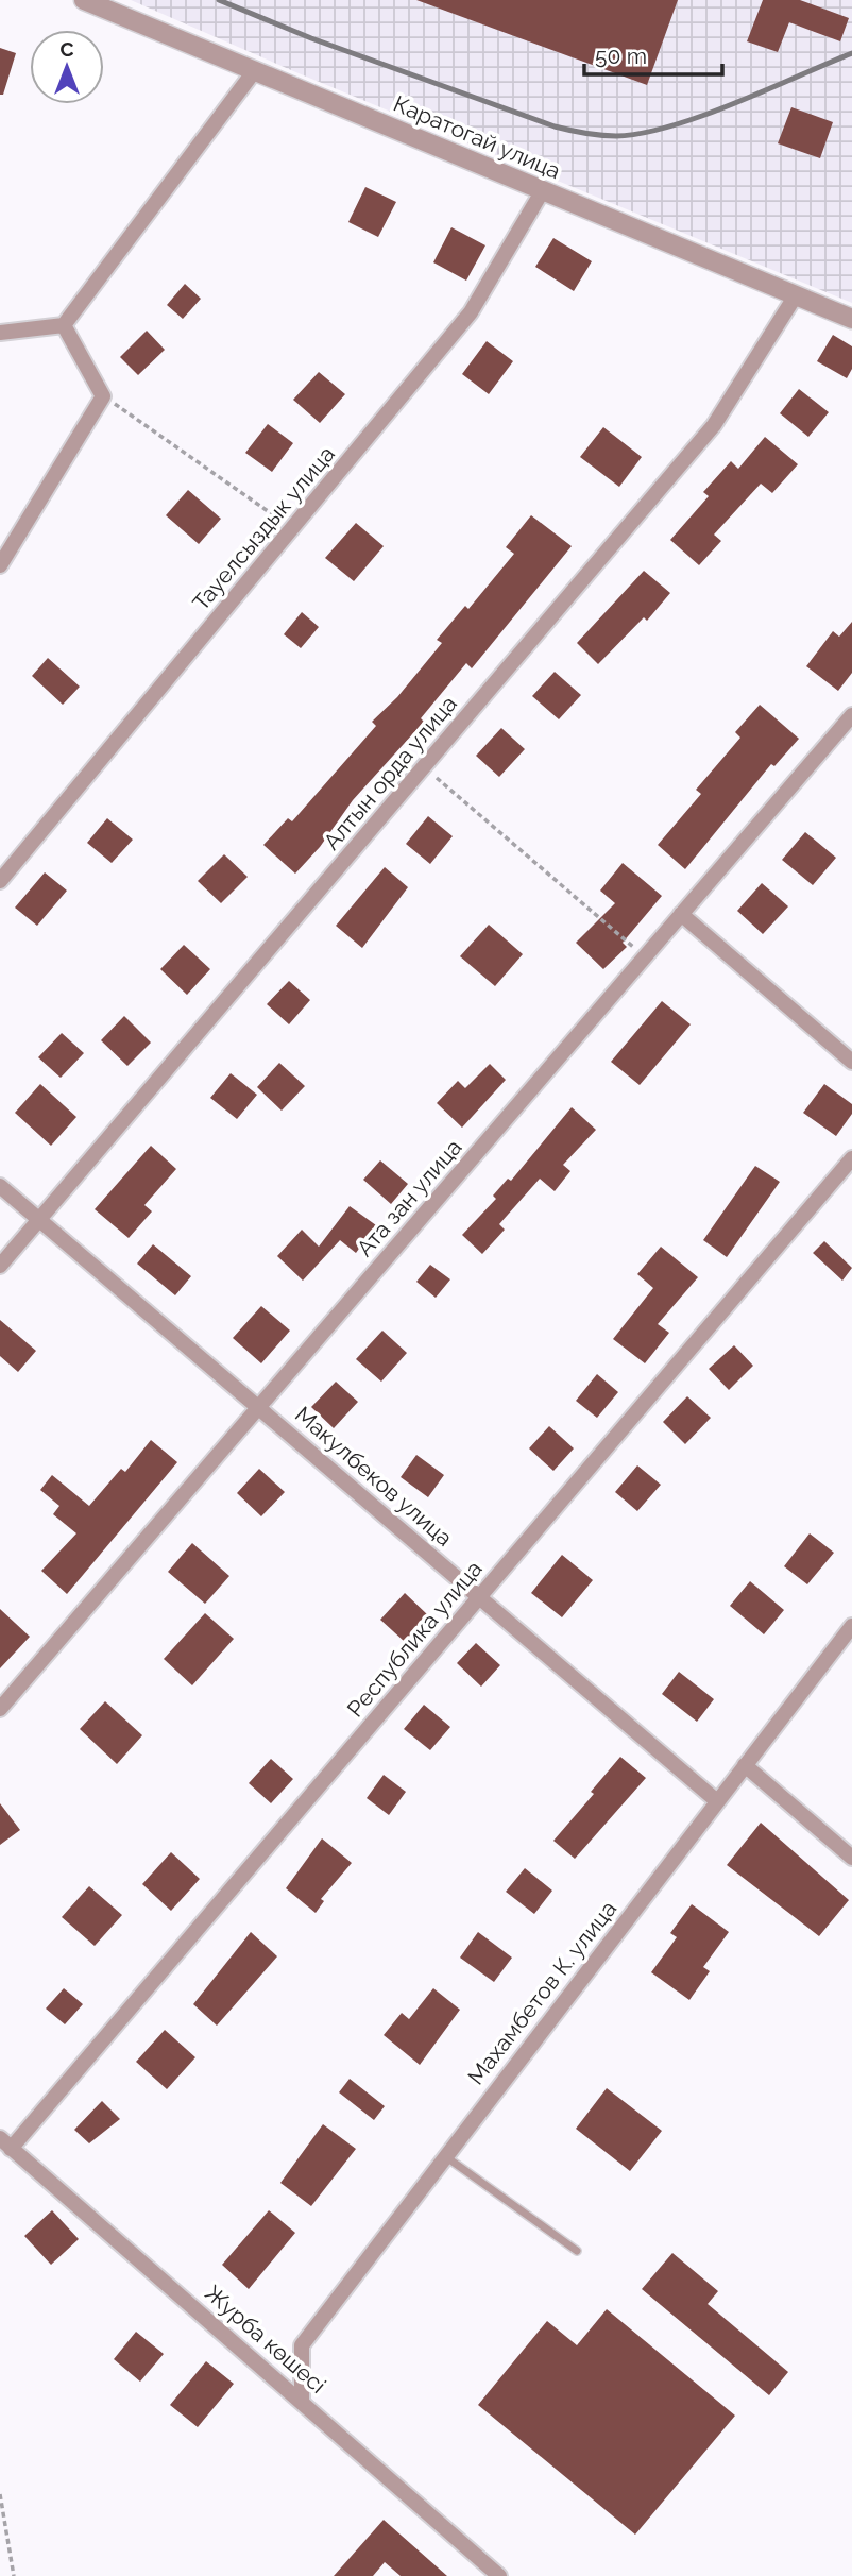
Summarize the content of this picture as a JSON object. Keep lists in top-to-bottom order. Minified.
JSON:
{"streets":{"street":["Каратогай улица","Тауелсыздык улица","Алтын орда улица","Ата зан улица","Макулбеков улица","Республика улица","Махамбетов К. улица","Журба көшесі"]},"crossings":[["Каратогай улица","Тауелсыздык улица"],["Каратогай улица","Алтын орда улица"],["Алтын орда улица","Макулбеков улица"],["Ата зан улица","Макулбеков улица"],["Макулбеков улица","Республика улица"],["Макулбеков улица","Махамбетов К. улица"],["Республика улица","Журба көшесі"],["Махамбетов К. улица","Журба көшесі"]],"scale_bar":"50 m","north":"top"}
